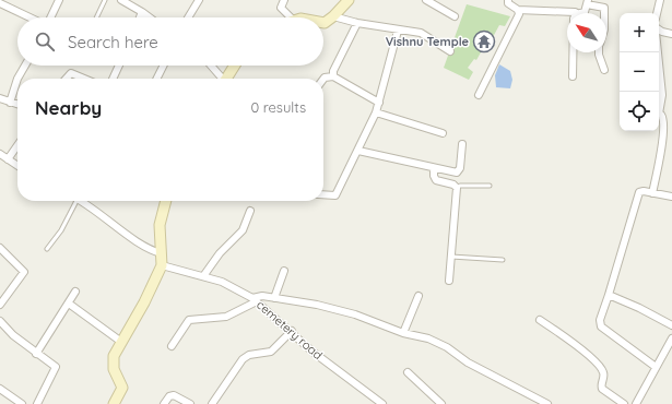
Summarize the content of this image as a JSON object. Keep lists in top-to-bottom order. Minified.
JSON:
{"streets":{"street":["cemetery road"]},"places":{"temple":["Vishnu Temple"]},"north":"top left","page":{"map_buttons":["+","−"],"search":"Search here","heading":["Nearby","0 results"]}}
